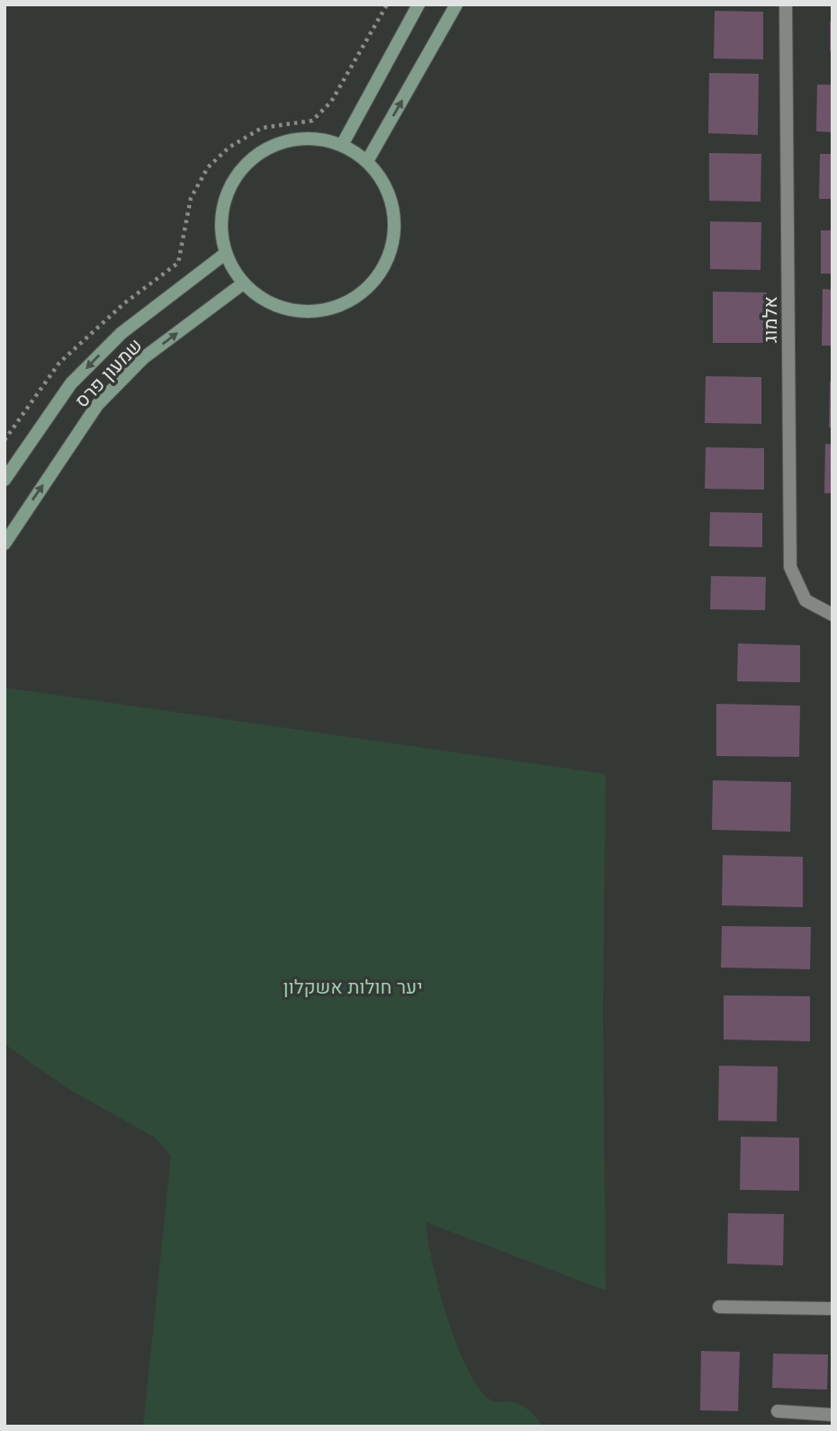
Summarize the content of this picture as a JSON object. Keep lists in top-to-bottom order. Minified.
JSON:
{"streets":{"main road":["שמעון פרס"],"street":["אלמוג"]},"parks":["יער חולות אשקלון"]}
